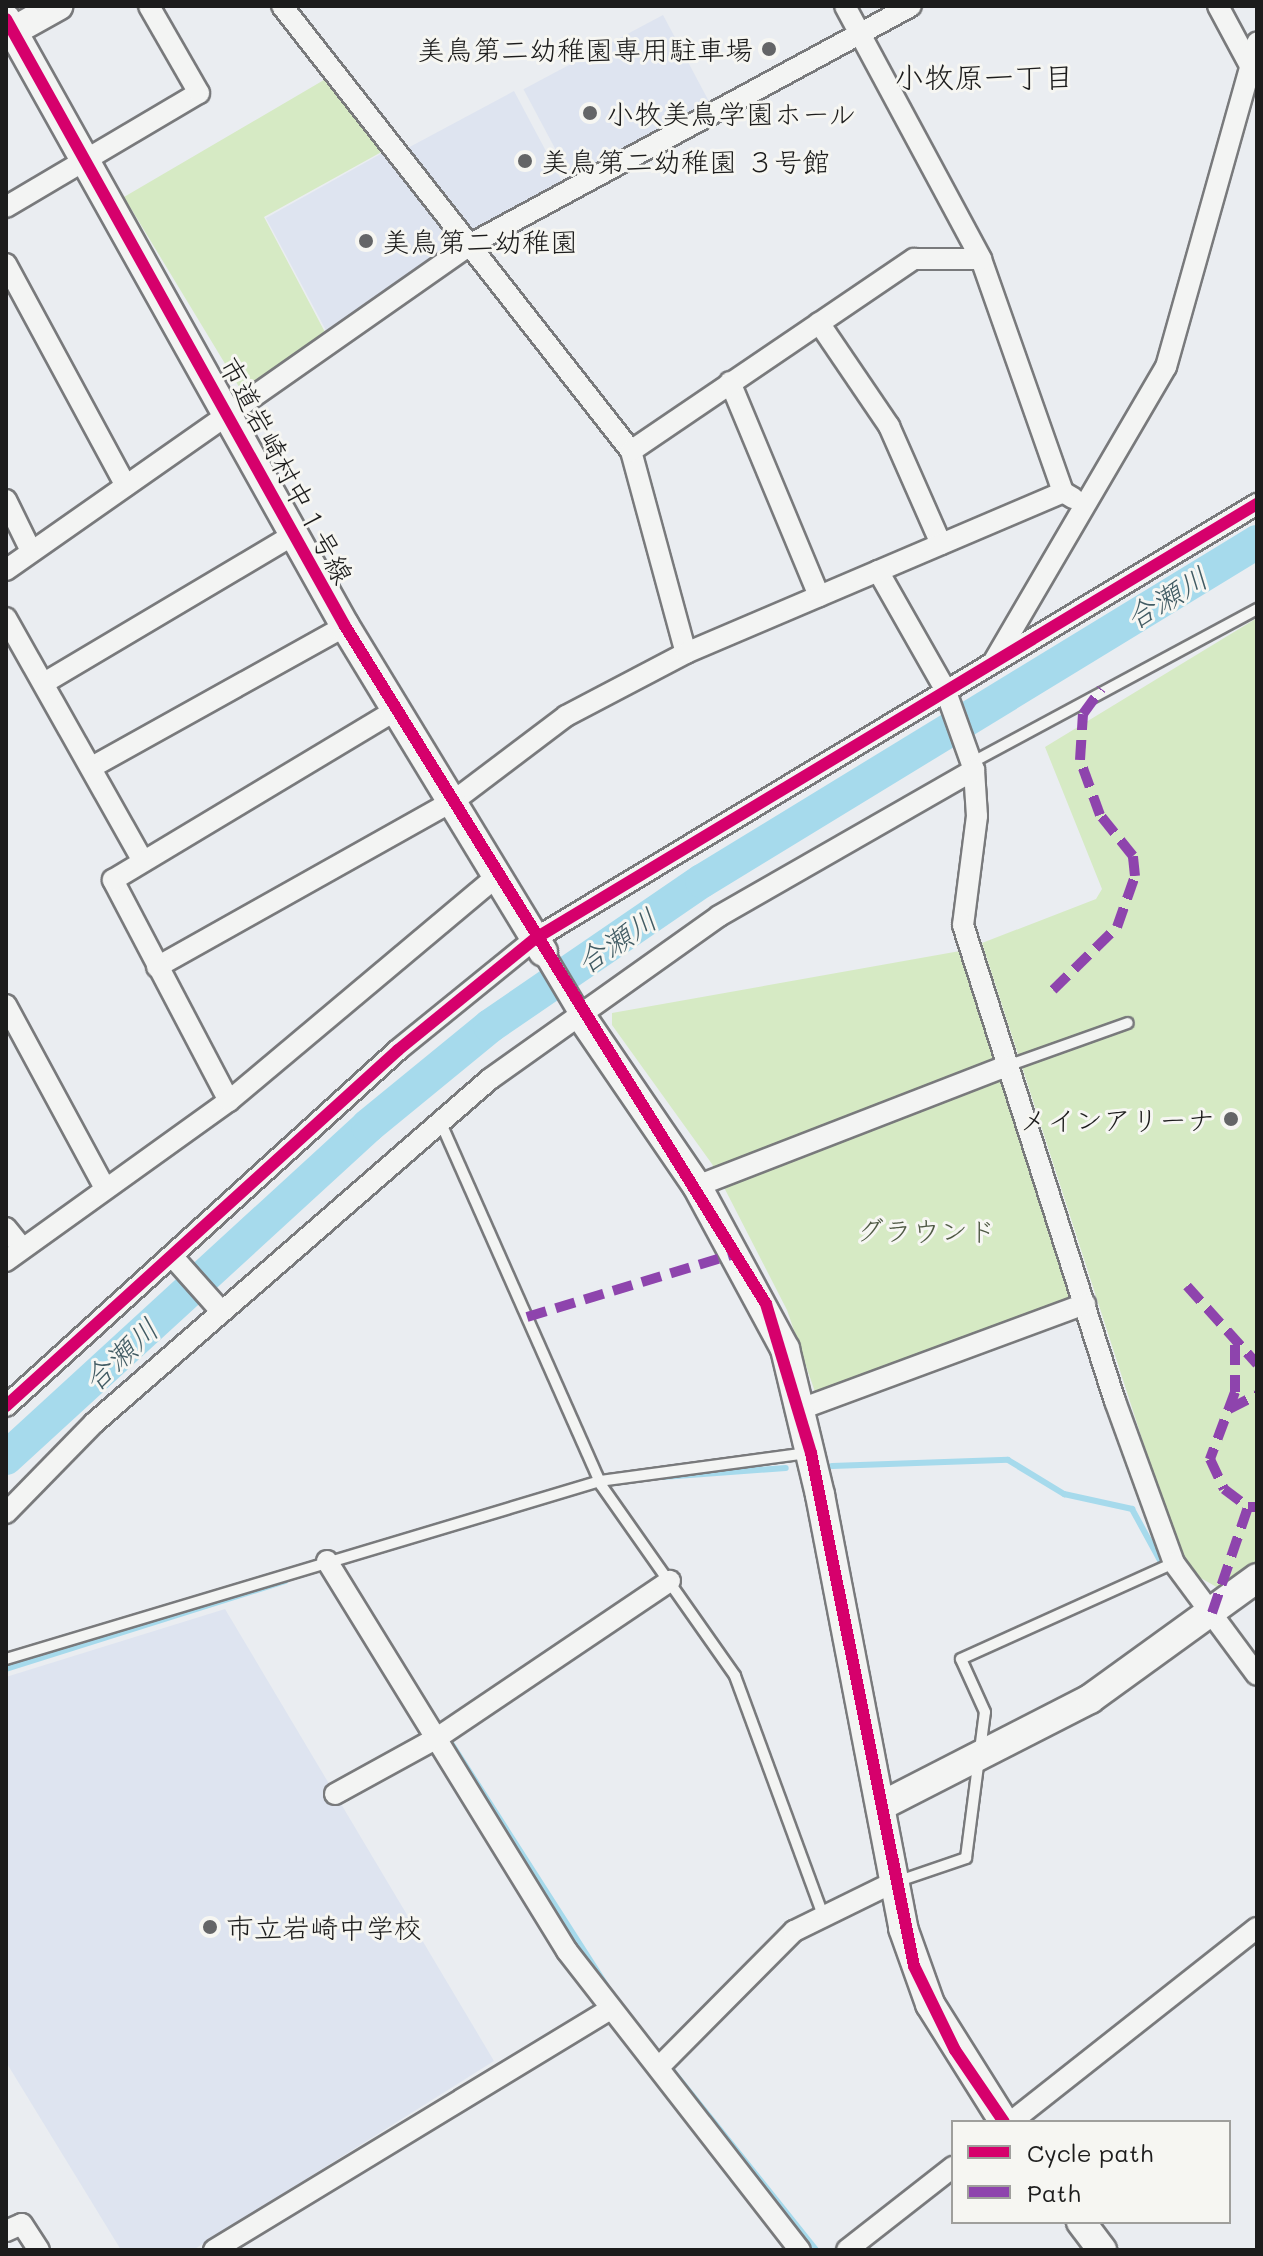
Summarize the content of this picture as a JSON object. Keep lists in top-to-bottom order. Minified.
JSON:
{"streets":{"street":["市道岩崎村中１号線"]},"districts":["小牧原一丁目"],"water":["合瀬川"],"parks":["グラウンド"],"places":["美鳥第二幼稚園専用駐車場","小牧美鳥学園ホール","美鳥第二幼稚園 ３号館","美鳥第二幼稚園","メインアリーナ","市立岩崎中学校"],"legend":["Cycle path","Path"]}
